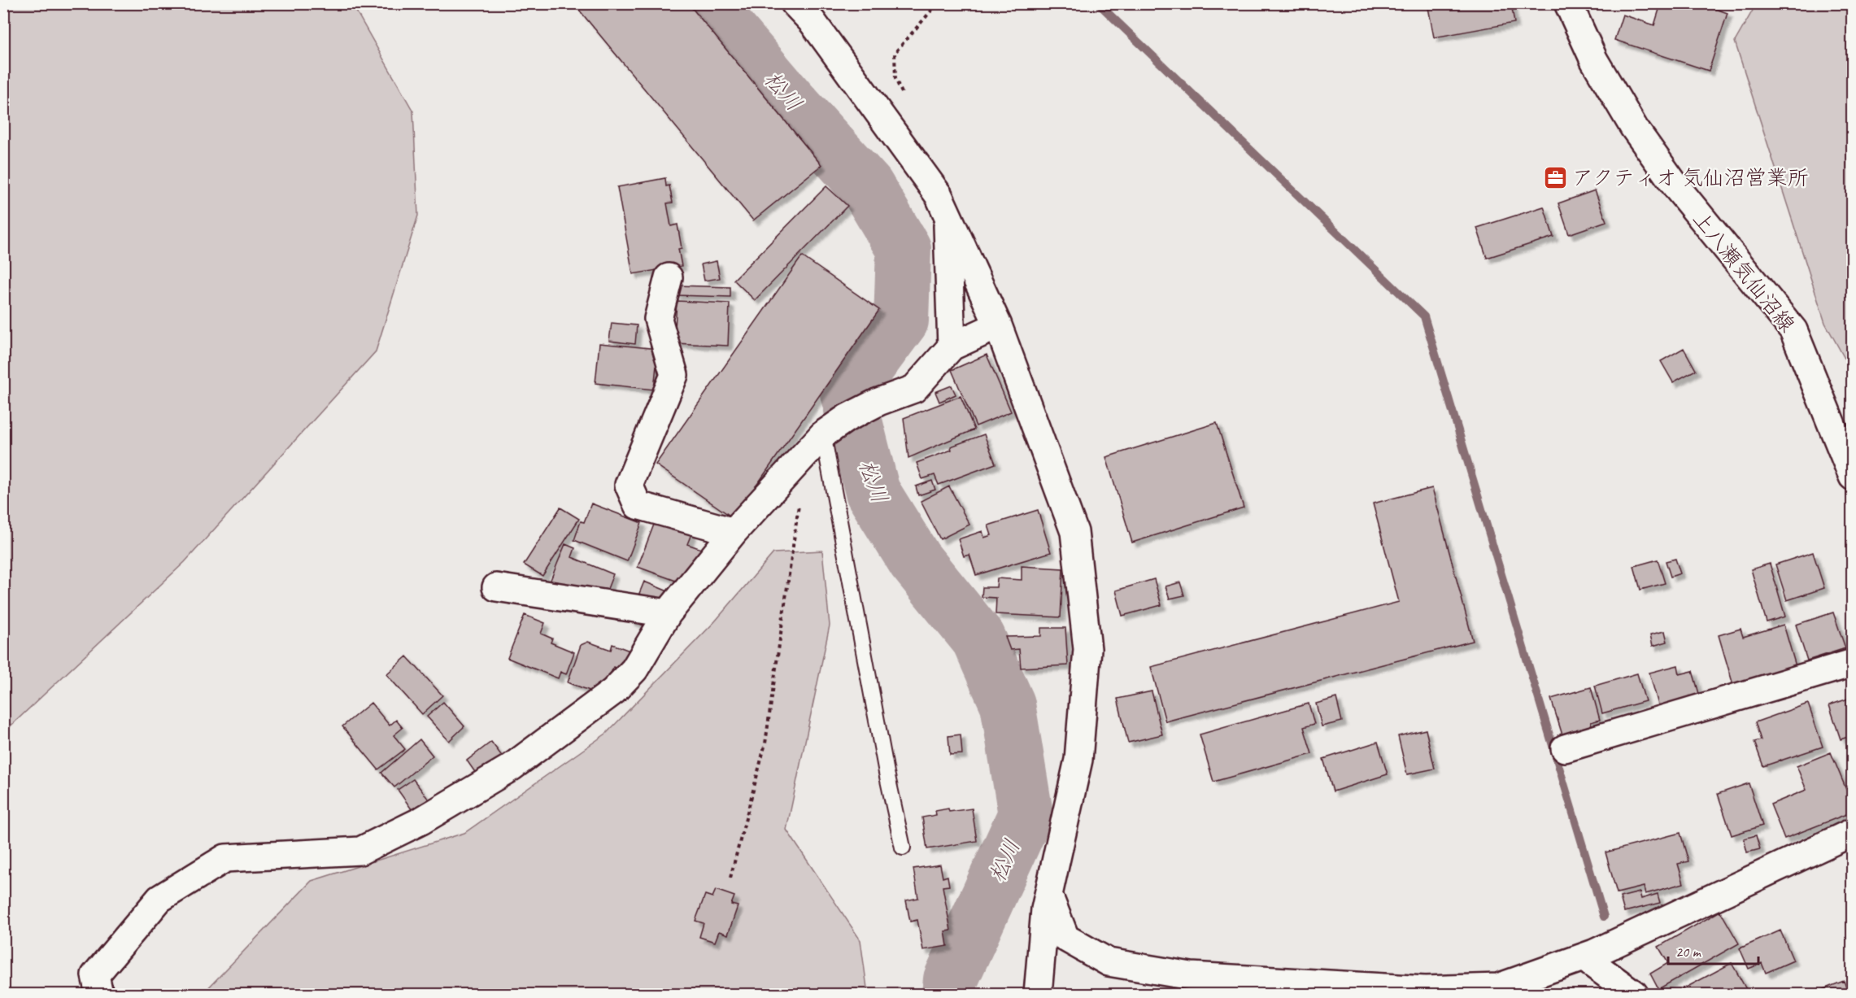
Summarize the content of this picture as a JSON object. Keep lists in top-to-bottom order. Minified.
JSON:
{"streets":{"street":["上八瀬気仙沼線"]},"water":["松川"],"places":{"office":["アクティオ 気仙沼営業所"]},"scale_bar":"20 m"}
